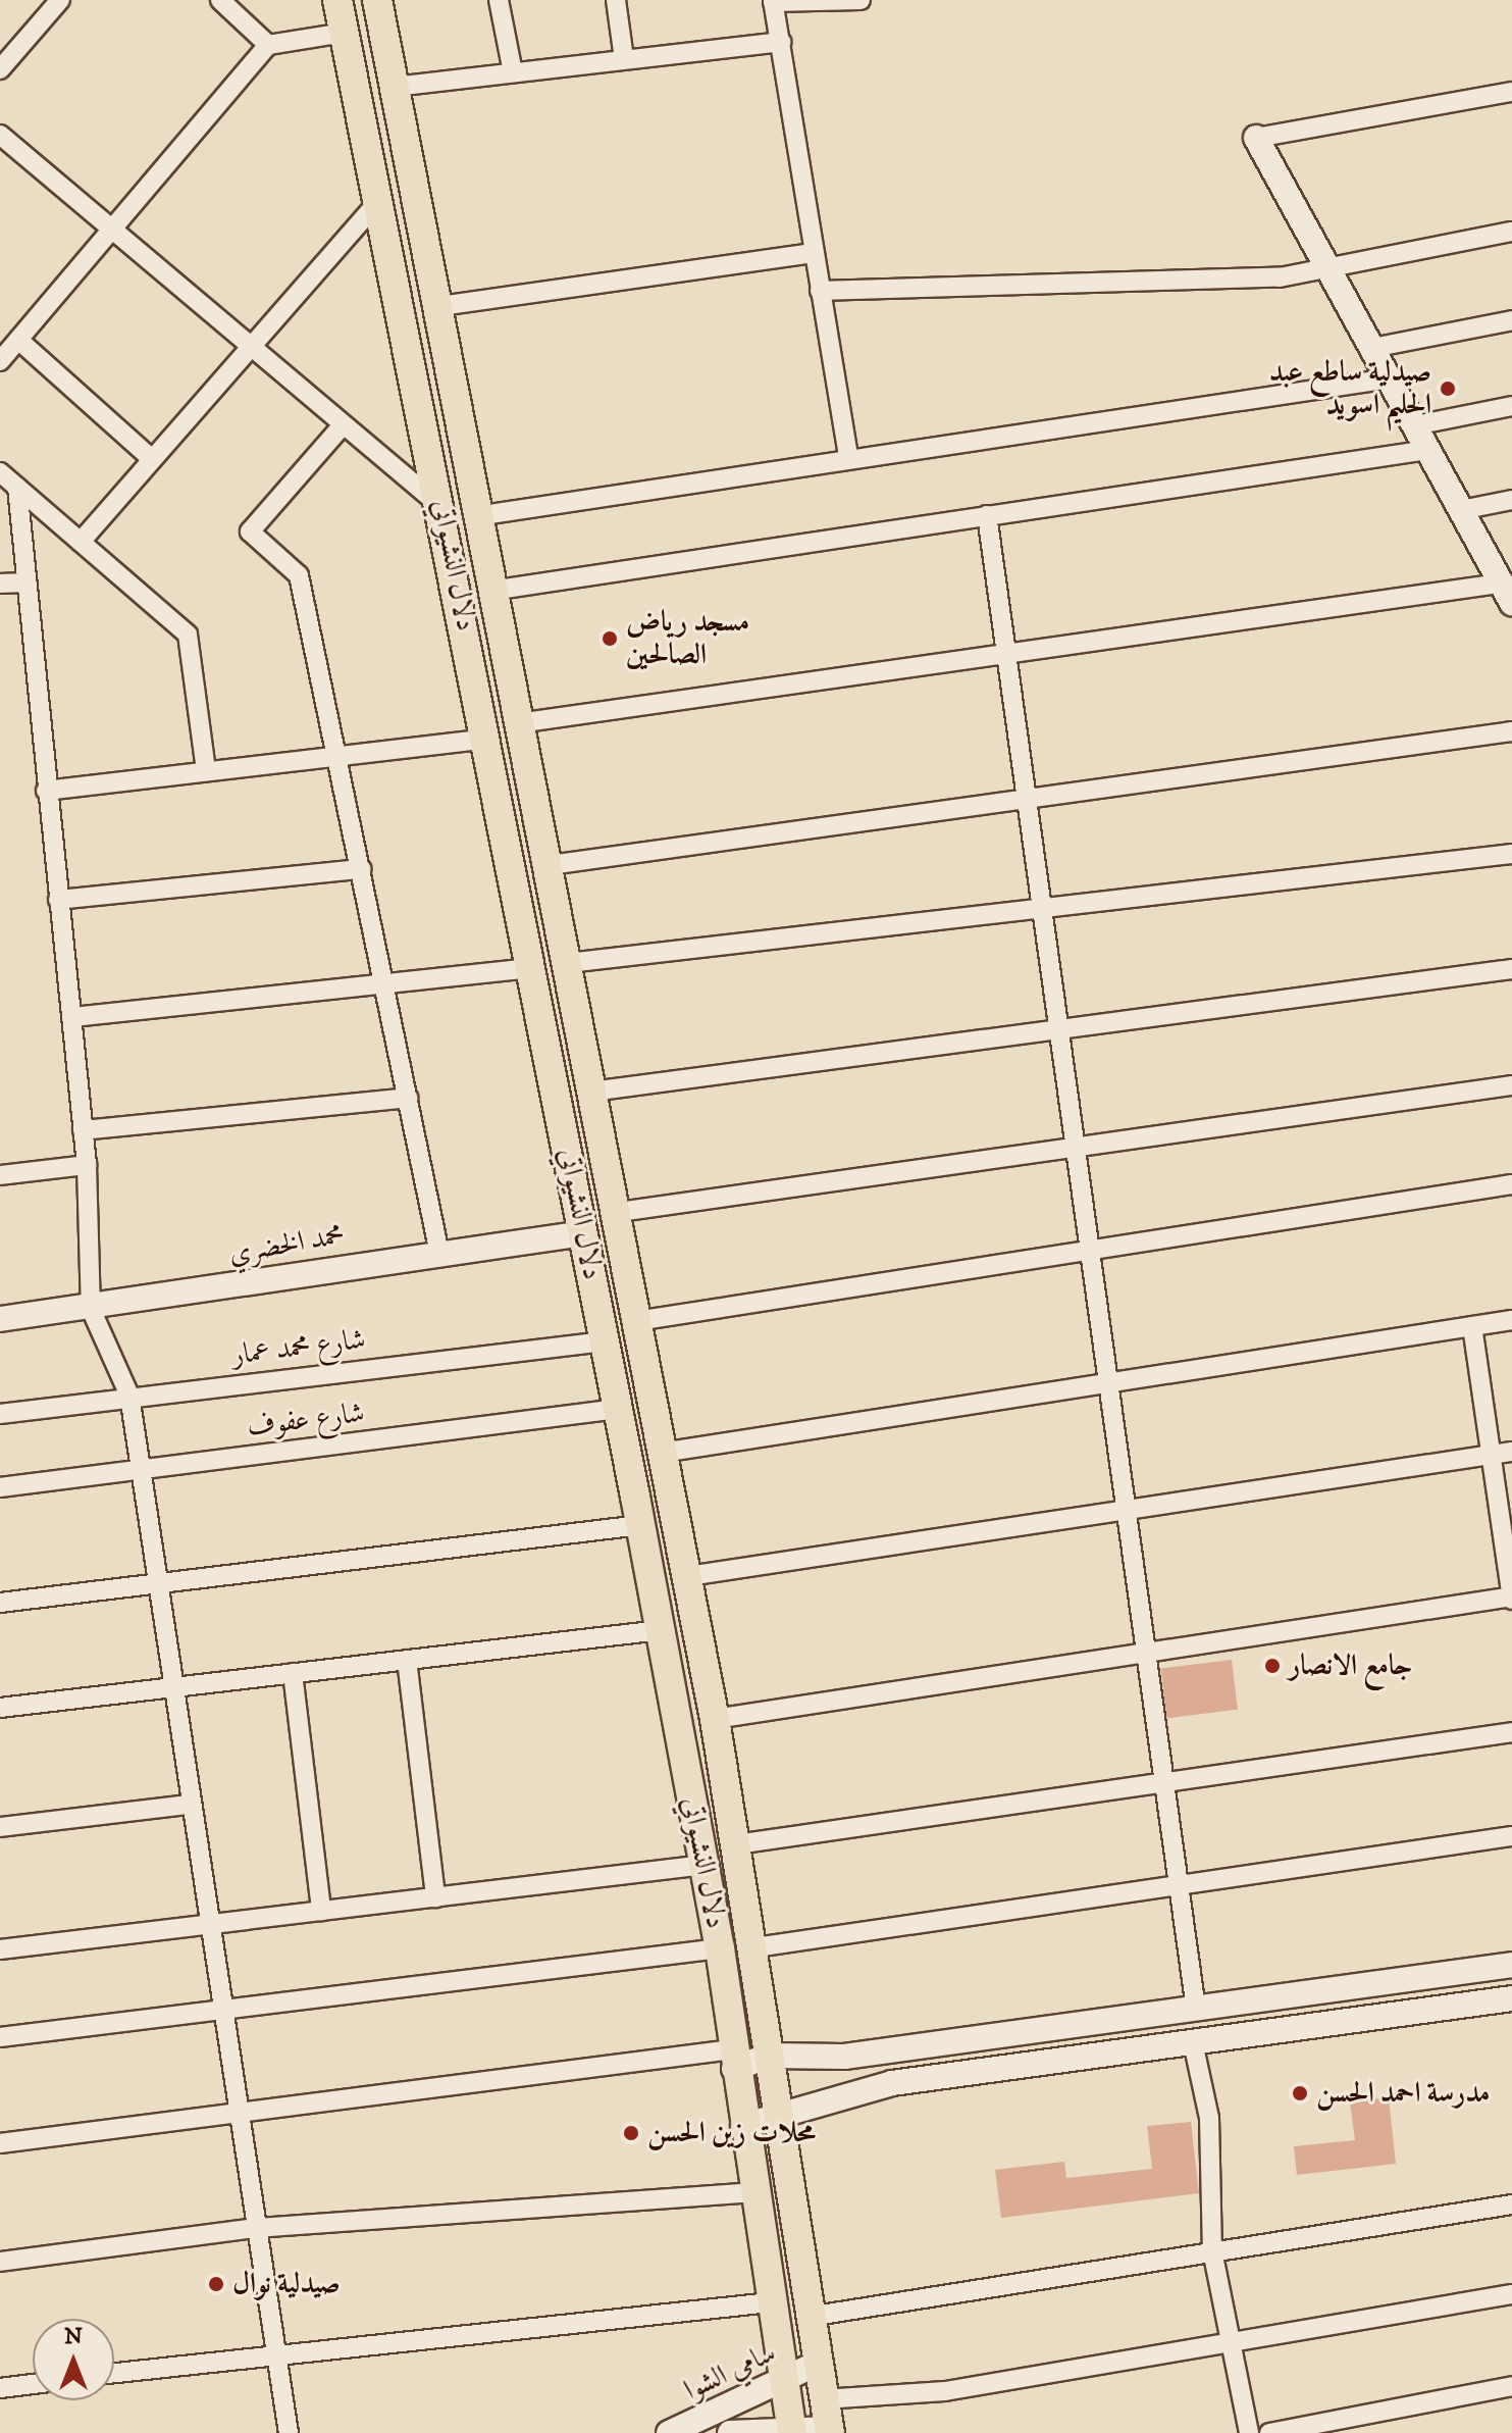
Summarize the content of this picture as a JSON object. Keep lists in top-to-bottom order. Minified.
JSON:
{"streets":{"main road":["دلال النشيواتي"],"street":["محمد الخضري","شارع محمد عمار","شارع عفوف","سامي الشوا"]},"crossings":[["دلال النشيواتي","محمد الخضري"],["دلال النشيواتي","شارع محمد عمار"],["دلال النشيواتي","شارع عفوف"],["دلال النشيواتي","سامي الشوا"]],"places":["صيدلية ساطع عبد الحليم اسويد","مسجد رياض الصالحين","جامع الانصار","مدرسة احمد الحسن","محلات زين الحسن","صيدلية نوال"],"north":"top"}
